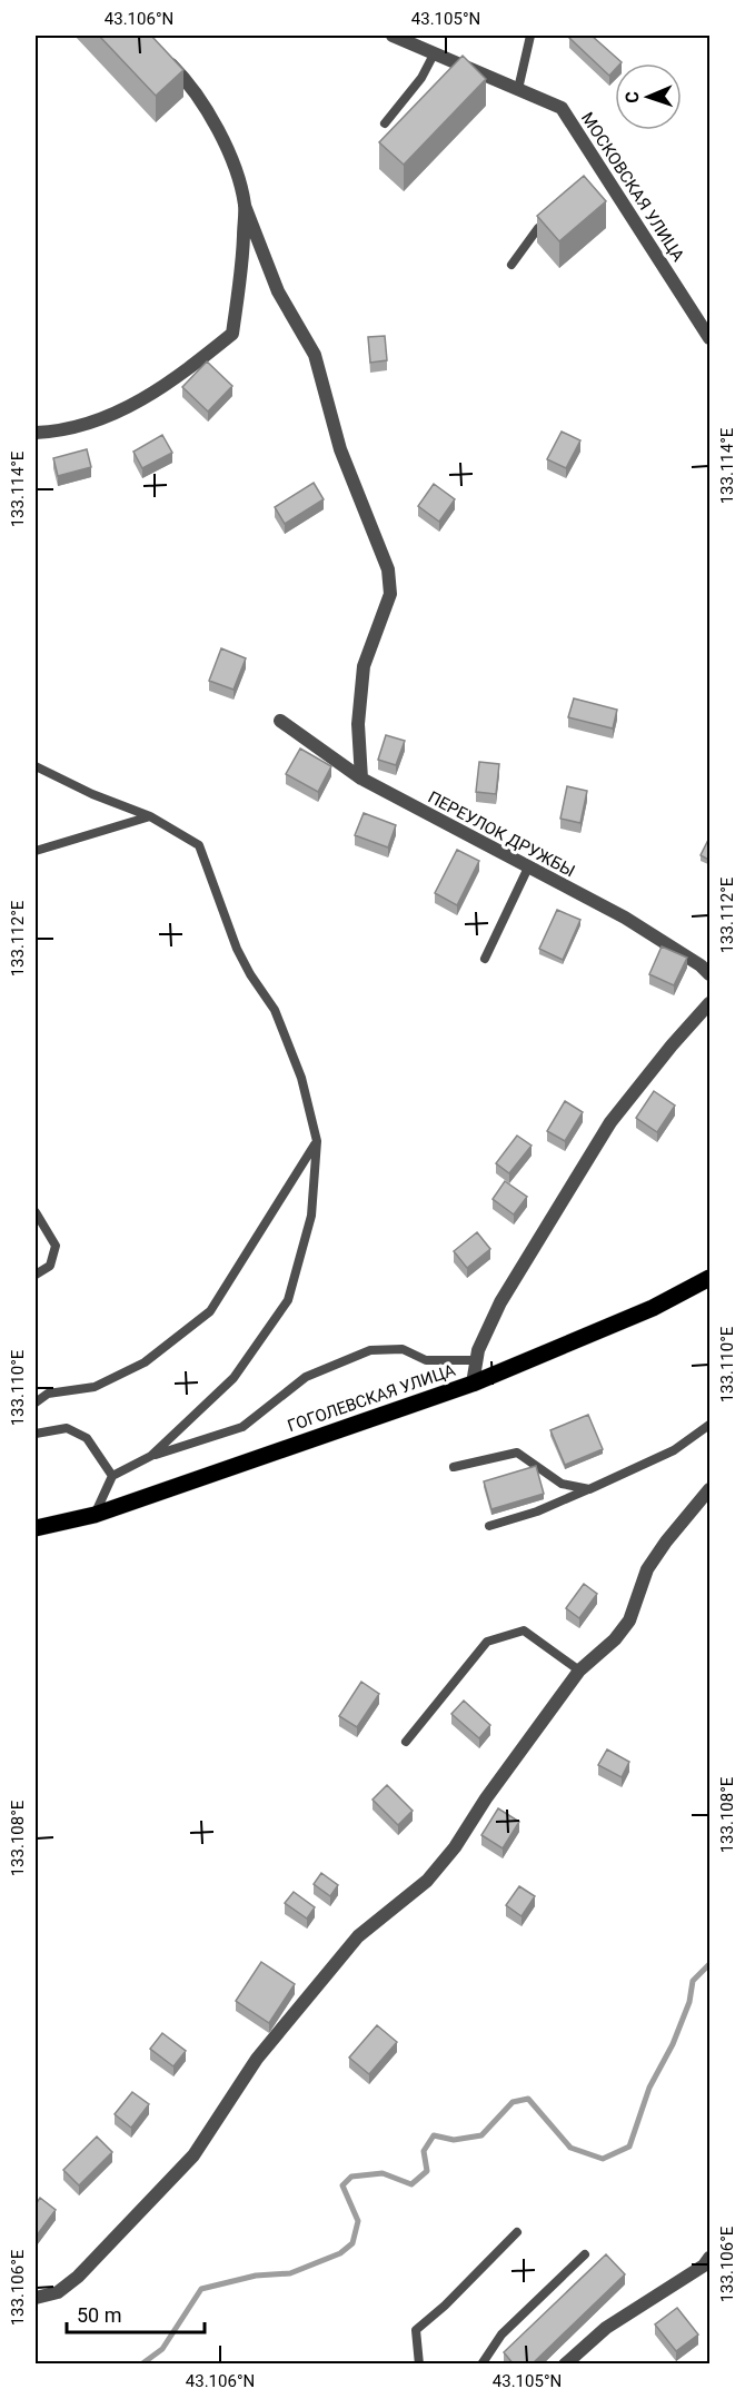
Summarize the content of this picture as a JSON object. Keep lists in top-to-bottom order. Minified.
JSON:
{"streets":{"main road":["ГОГОЛЕВСКАЯ УЛИЦА"],"street":["МОСКОВСКАЯ УЛИЦА","ПЕРЕУЛОК ДРУЖБЫ"]},"scale_bar":"50 m","north":"left","coordinates":["43.106°N","43.105°N","133.114°E","133.112°E","133.110°E","133.108°E","133.106°E"]}
